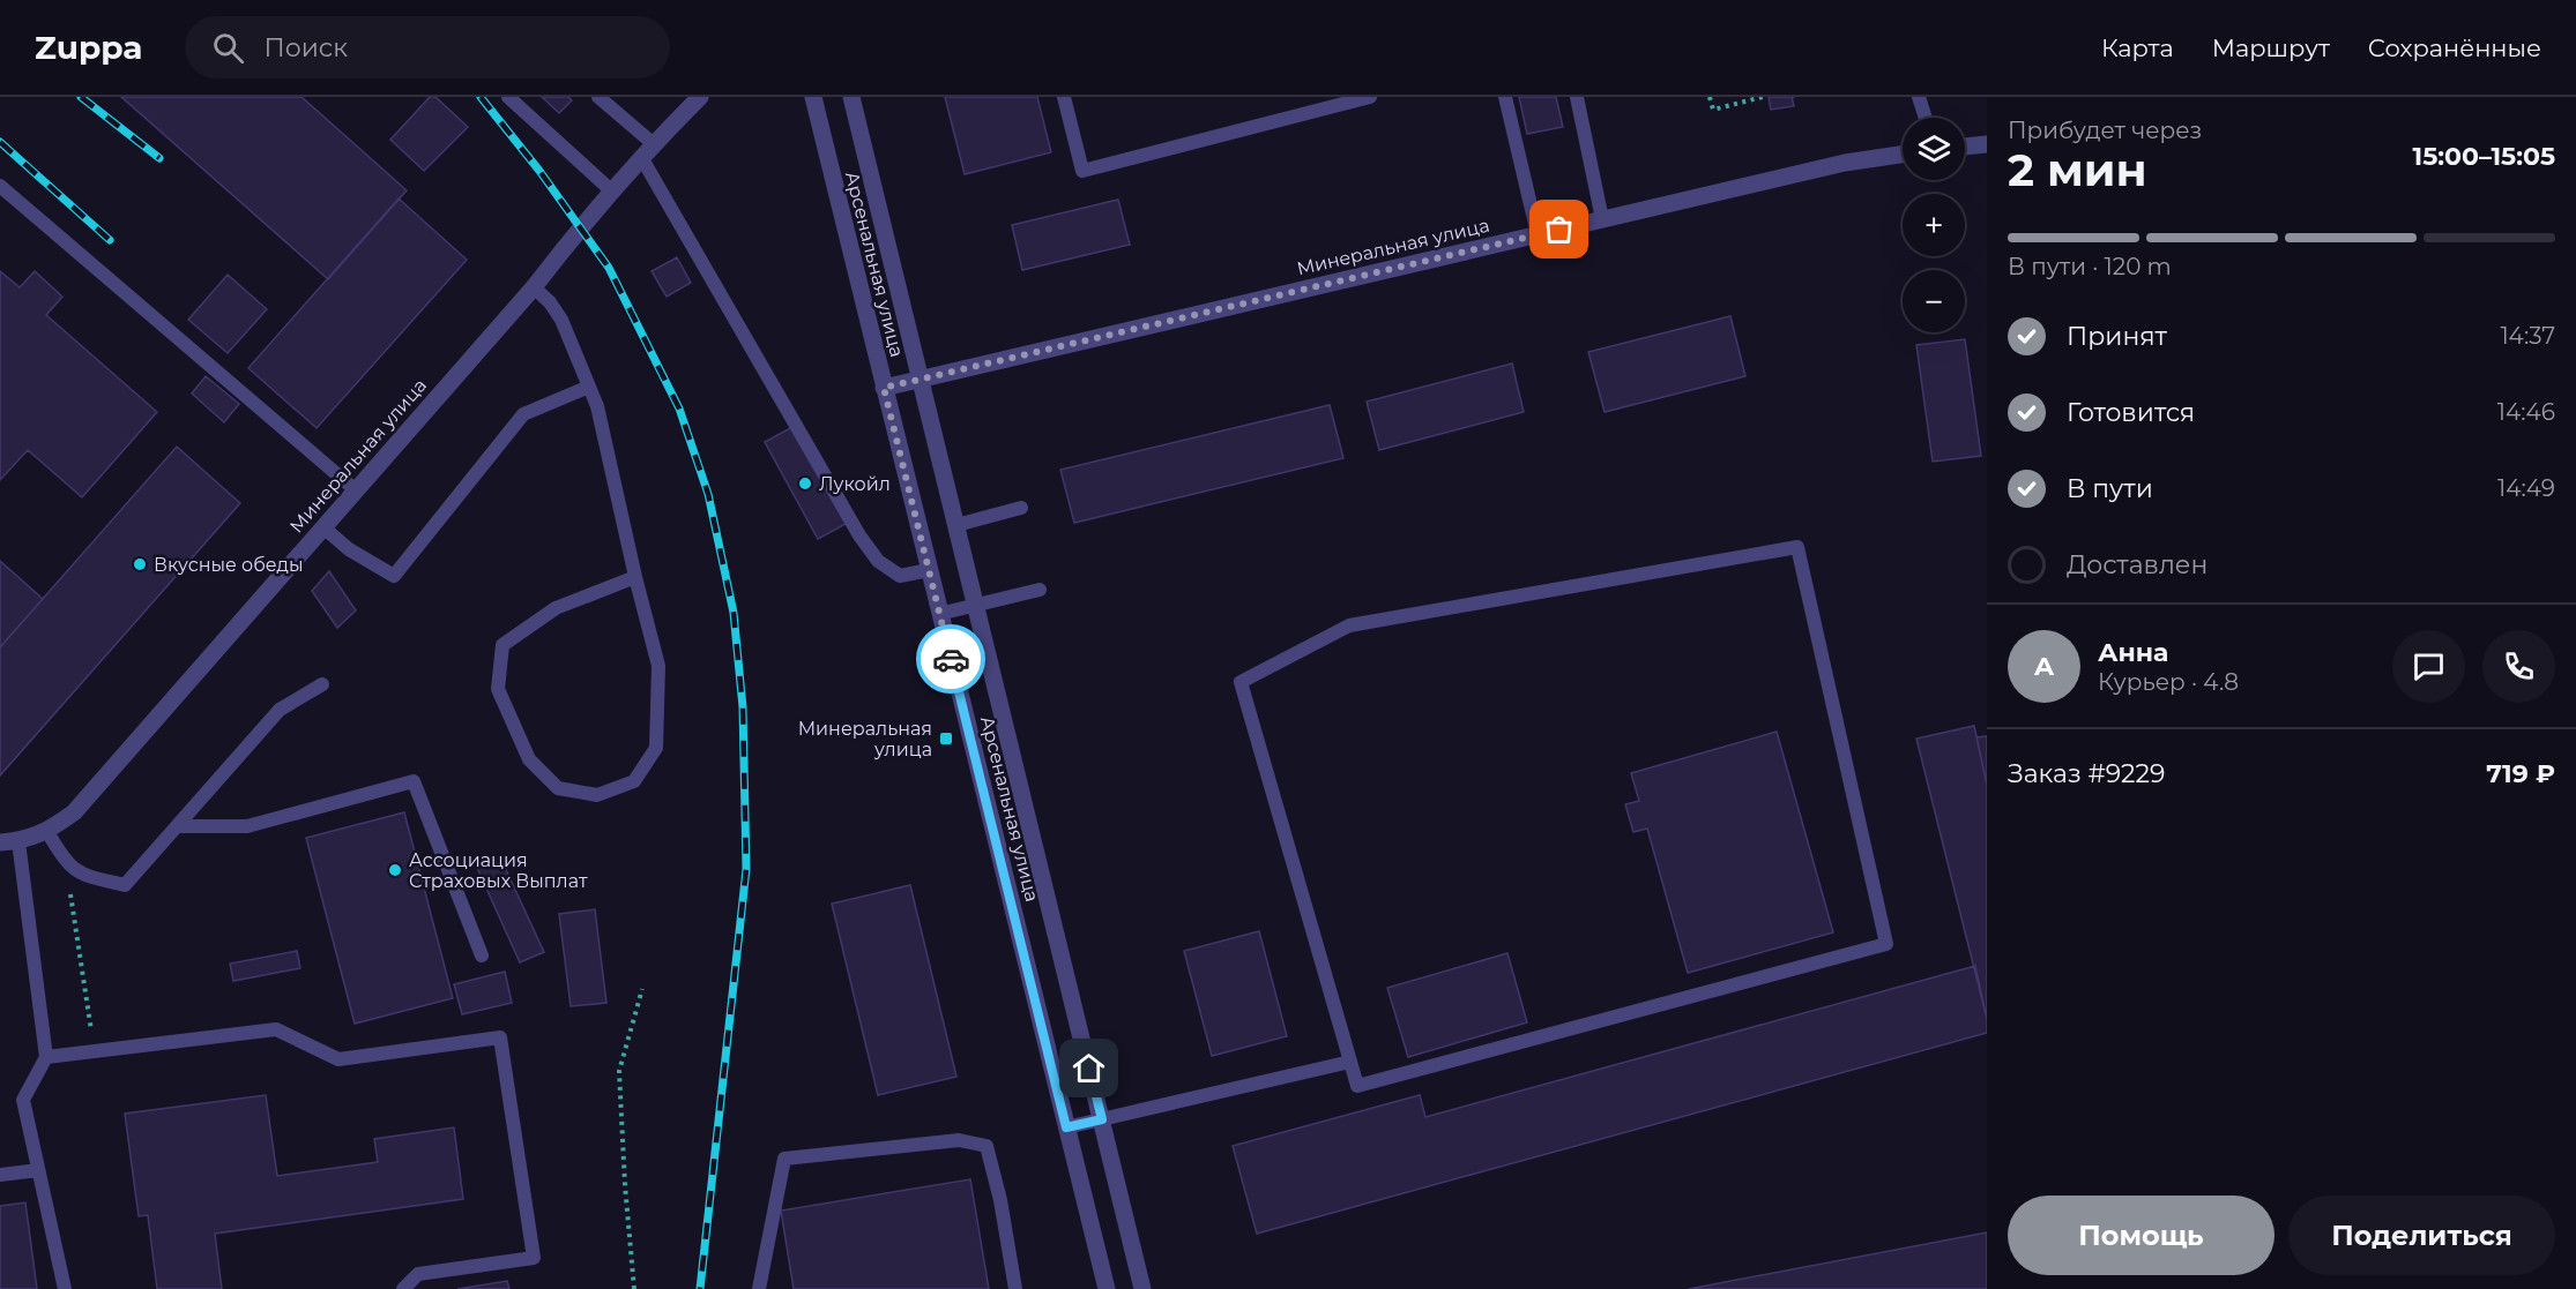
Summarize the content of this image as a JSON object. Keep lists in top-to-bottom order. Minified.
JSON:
{"streets":{"street":["Минеральная улица","Арсенальная улица"]},"crossings":[["Минеральная улица","Арсенальная улица"]],"places":{"other":["Лукойл","Вкусные обеды","Ассоциация Страховых Выплат"],"transit":["Минеральная улица"]},"page":{"header":"Zuppa","search":"Поиск","nav":["Карта","Маршрут","Сохранённые"],"heading":["2 мин","Прибудет через","15:00–15:05"],"panel":["Анна","Курьер · 4.8","Заказ #9229","719 ₽"],"map_buttons":["+","−"],"bar":"В пути · 120 m","list":[["Принят","14:37"],["Готовится","14:46"],["В пути","14:49"],"Доставлен"],"round":"А","buttons":["Помощь","Поделиться"]}}
